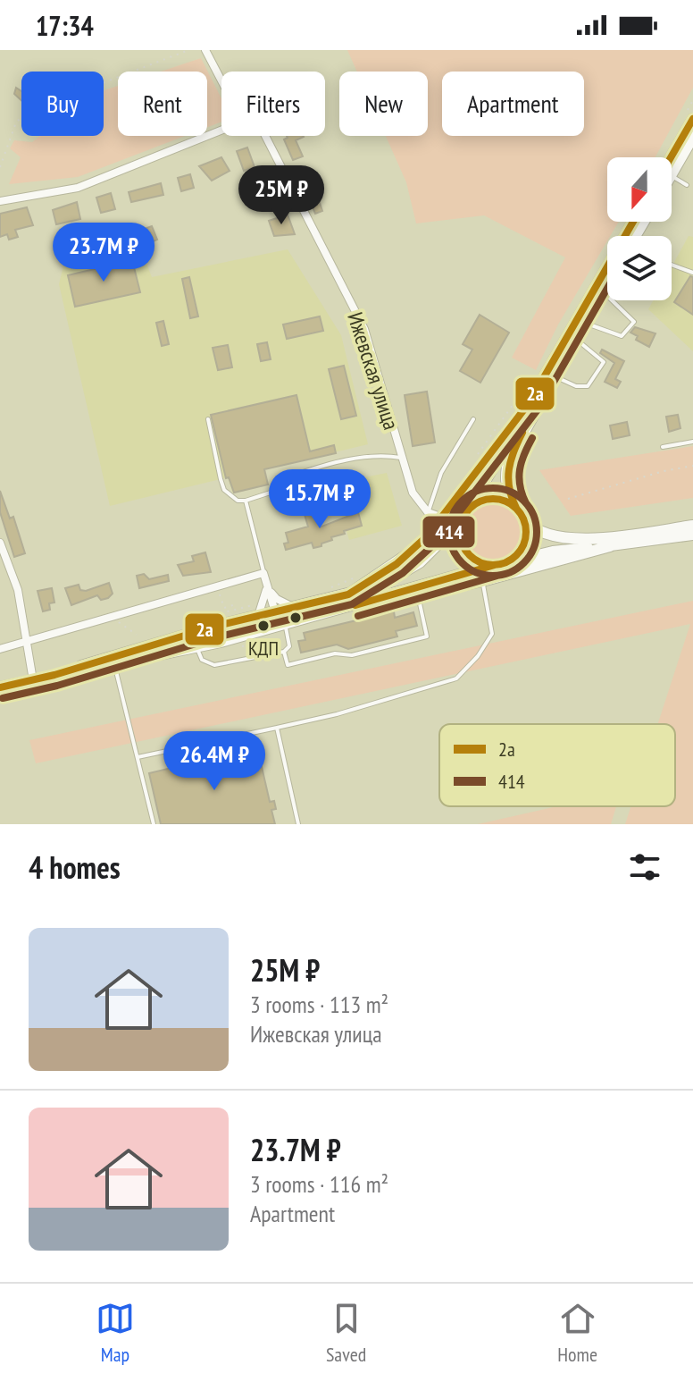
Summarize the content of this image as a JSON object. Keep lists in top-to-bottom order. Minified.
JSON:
{"streets":{"street":["Ижевская улица"]},"places":["КДП"],"lines":["transit line 2а","transit line 414"],"legend":["2а","414"],"north":"bottom","page":{"status":"17:34","chip":["Buy","Rent","Filters","New","Apartment"],"price":["25M ₽","23.7M ₽","15.7M ₽","26.4M ₽"],"heading":"4 homes","list":[{"name":"25M ₽","note":"3 rooms · 113 m² · Ижевская улица"},{"name":"23.7M ₽","note":"3 rooms · 116 m² · Apartment"}],"tabs":["Map","Saved","Home"]}}
